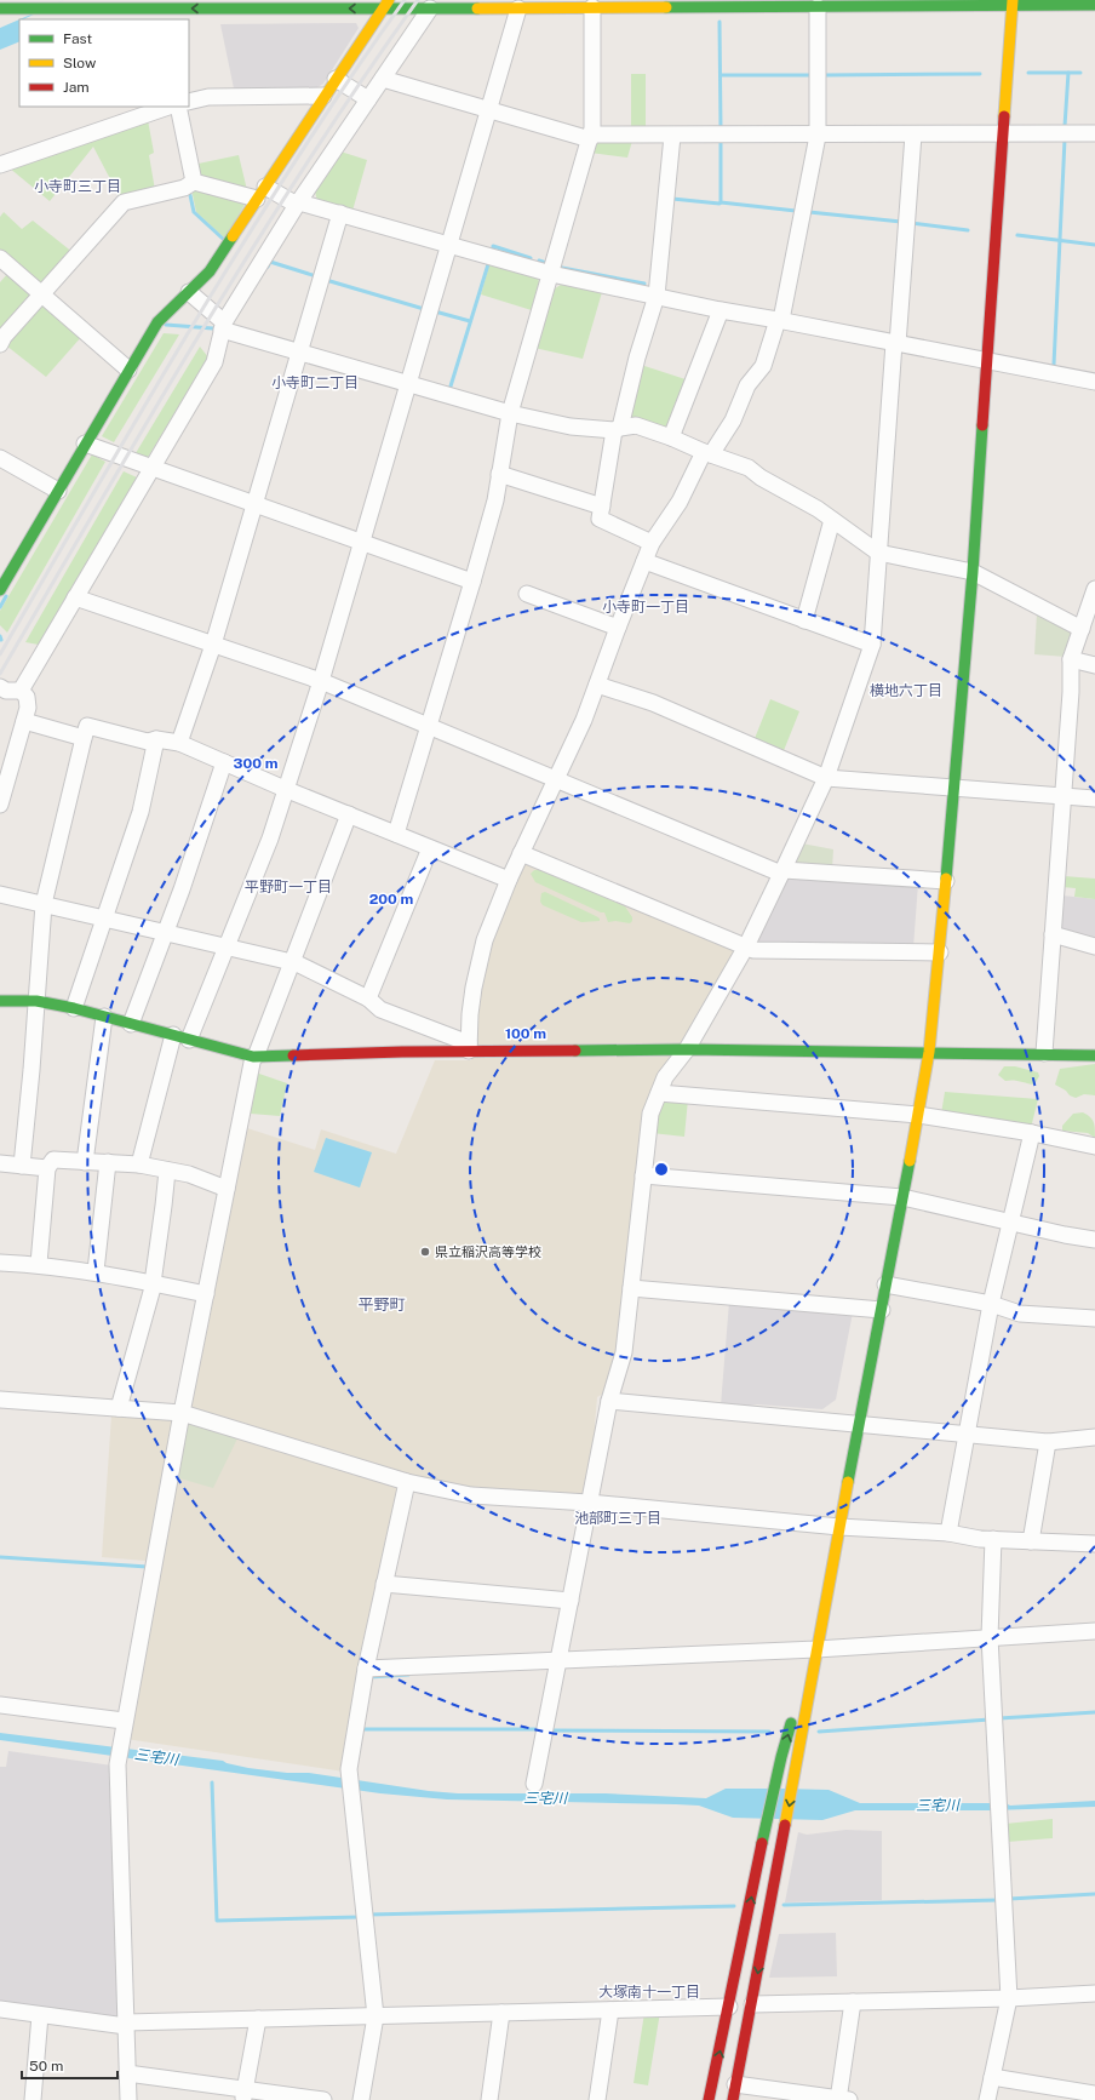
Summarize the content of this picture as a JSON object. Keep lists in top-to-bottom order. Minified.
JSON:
{"districts":["小寺町三丁目","小寺町二丁目","小寺町一丁目","横地六丁目","平野町一丁目","平野町","池部町三丁目","大塚南十一丁目"],"water":["三宅川"],"places":["県立稲沢高等学校"],"legend":["Fast","Slow","Jam"],"scale_bar":"50 m","rings":["300 m","200 m","100 m"]}
